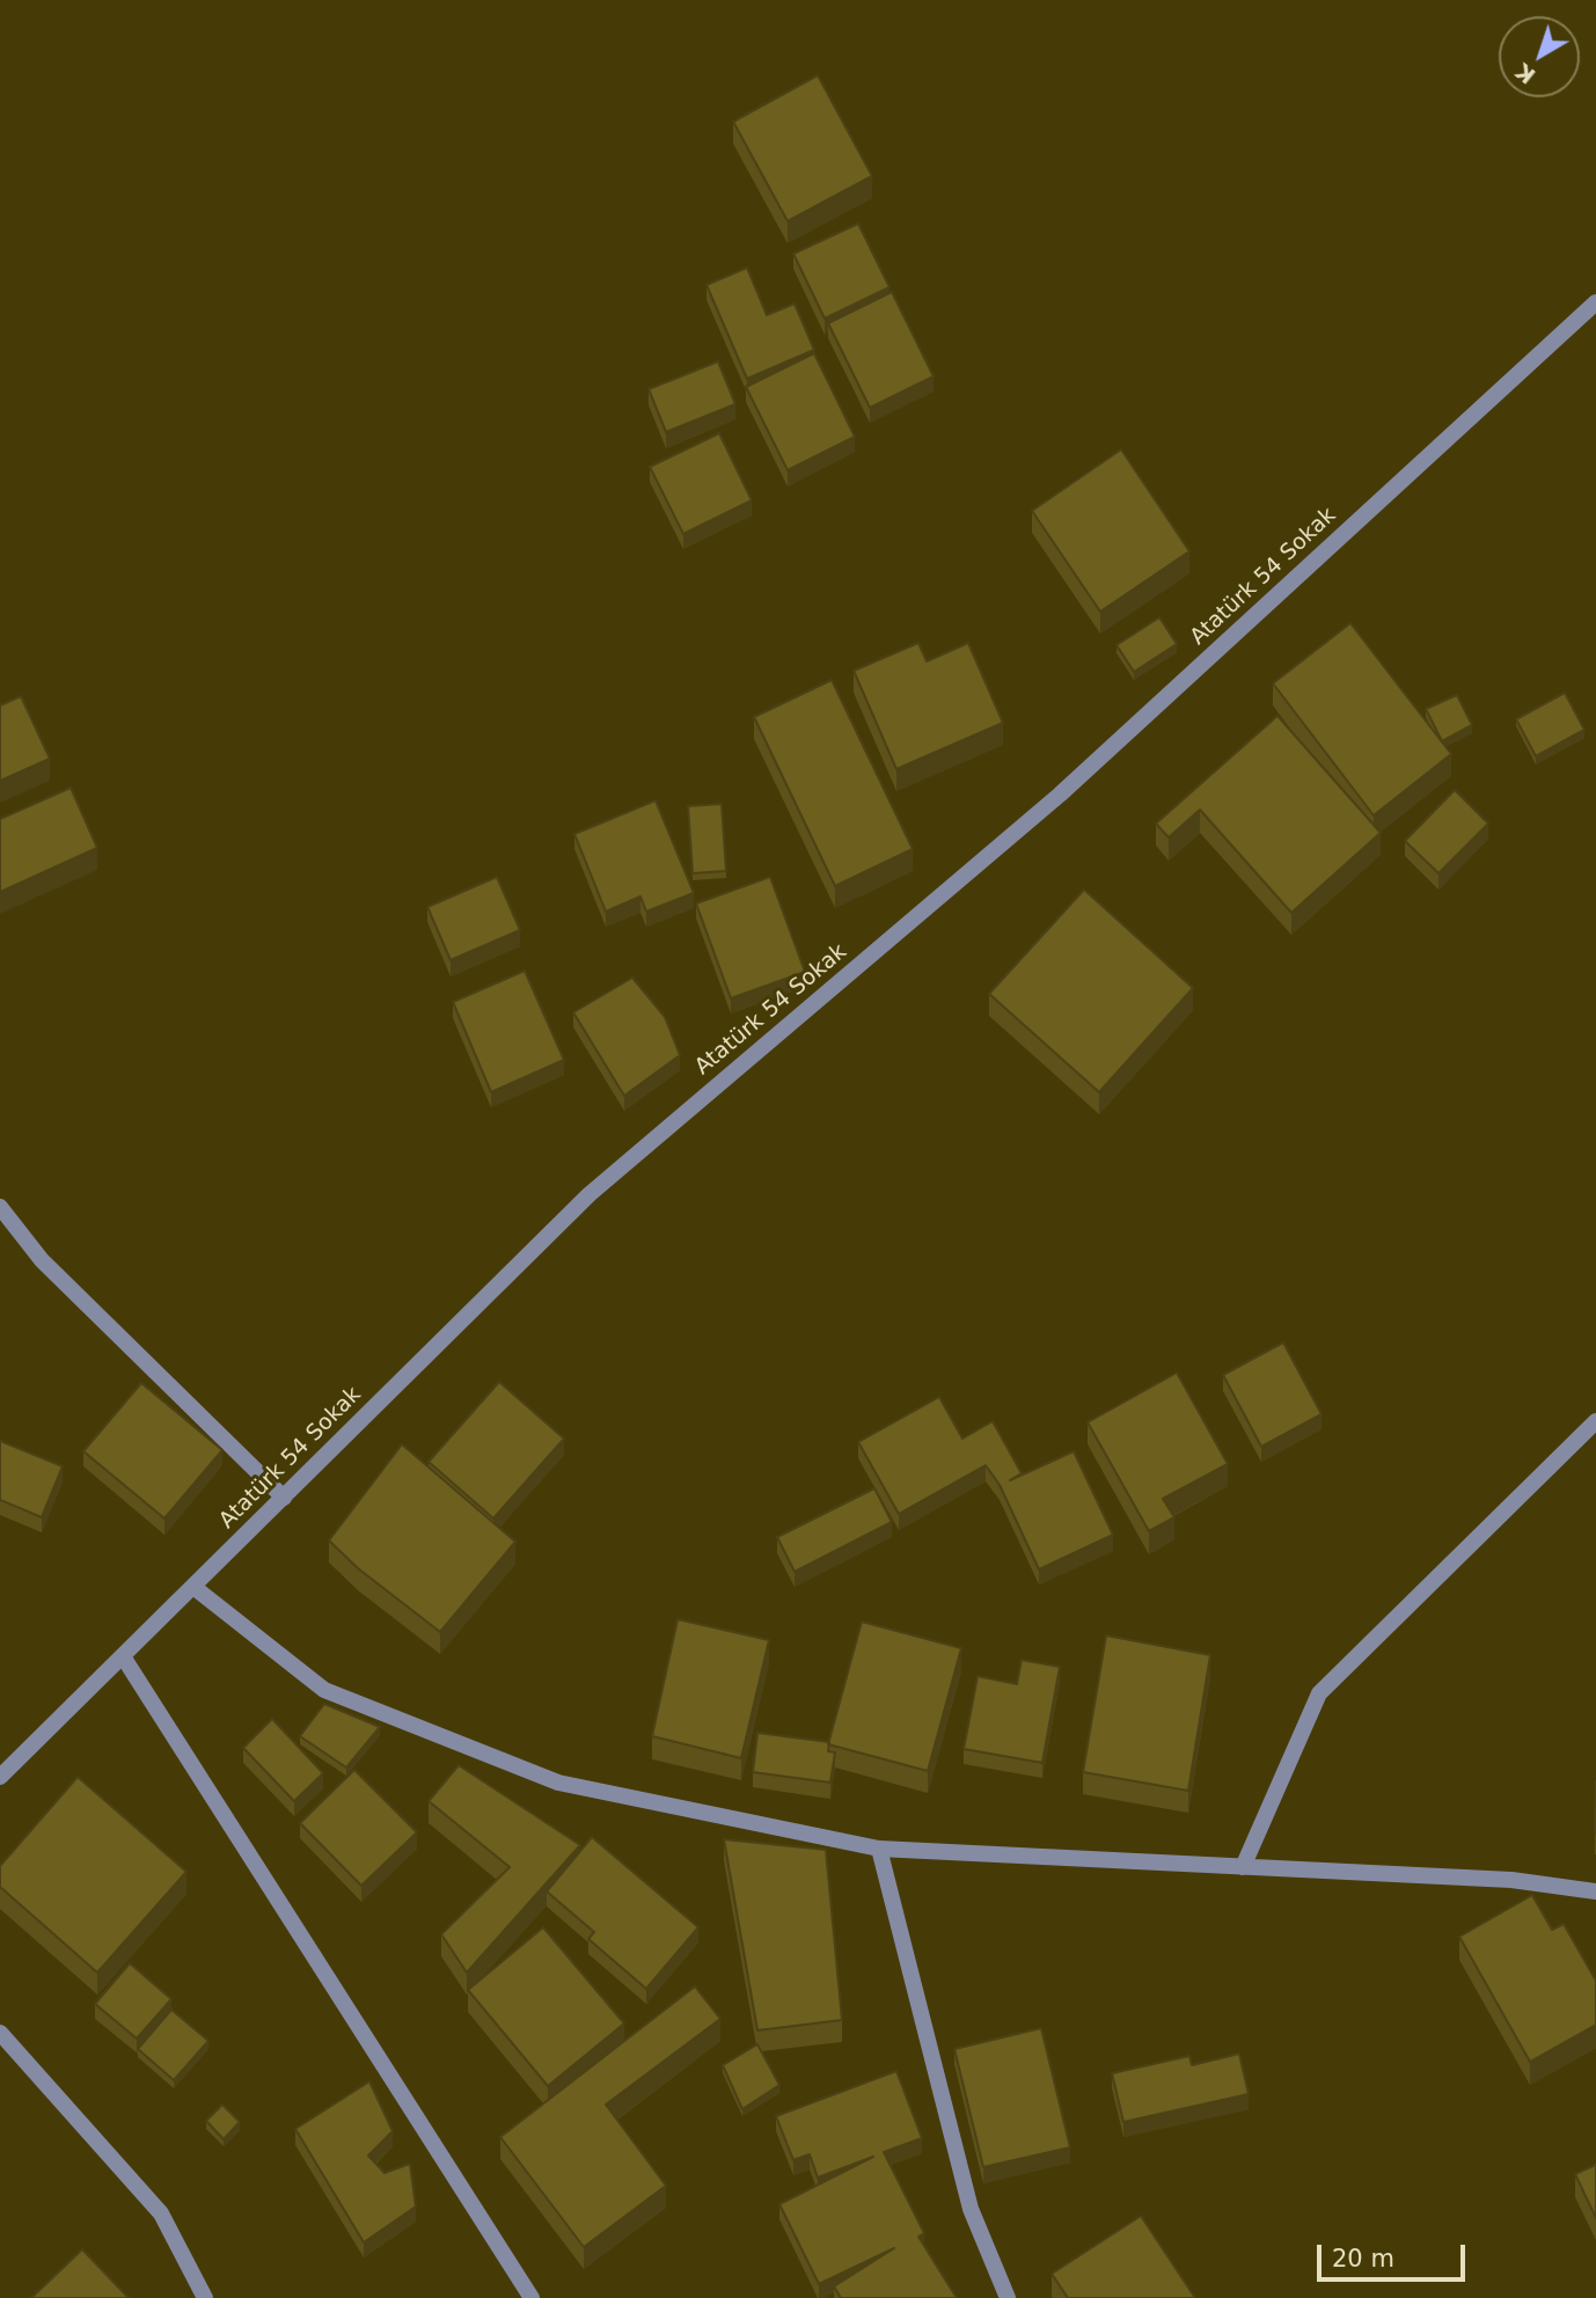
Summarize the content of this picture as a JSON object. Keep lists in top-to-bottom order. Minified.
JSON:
{"streets":{"street":["Atatürk 54 Sokak"]},"scale_bar":"20 m","north":"bottom left"}
